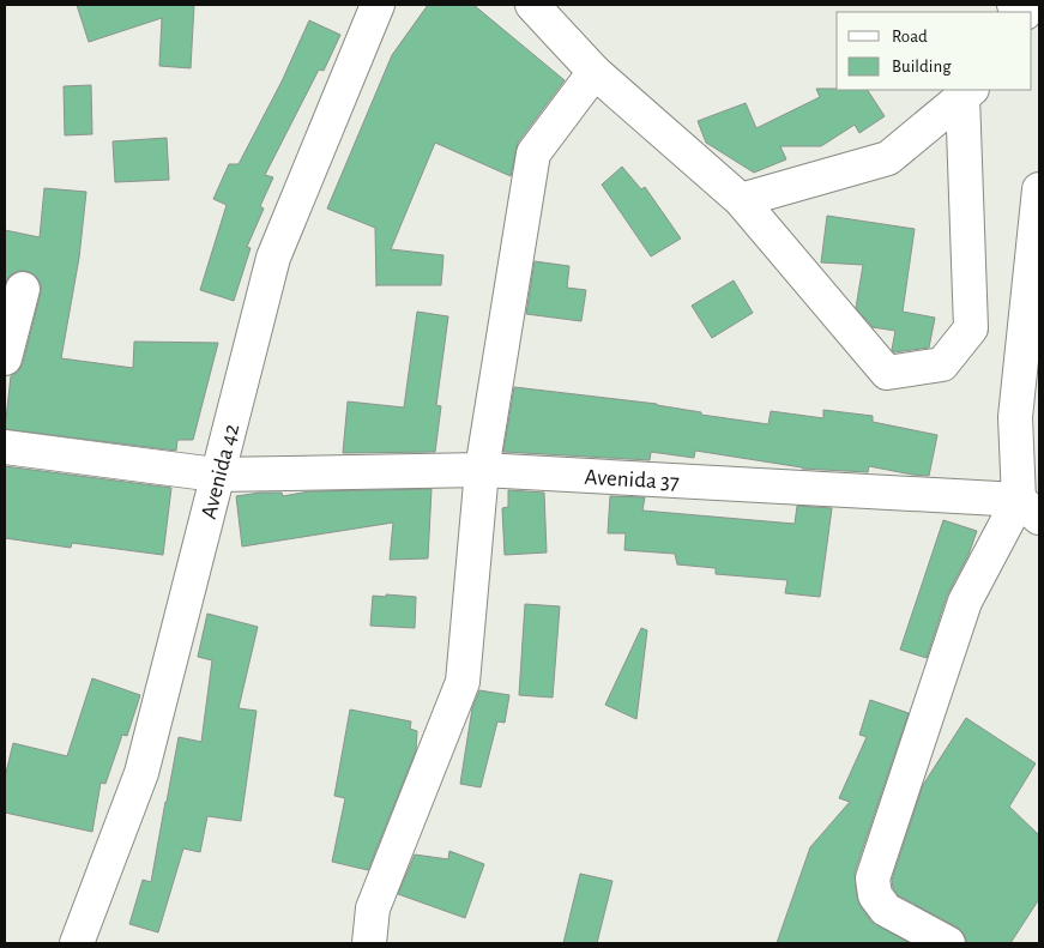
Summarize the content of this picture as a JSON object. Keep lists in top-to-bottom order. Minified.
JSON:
{"streets":{"street":["Avenida 42","Avenida 37"]},"crossings":[["Avenida 42","Avenida 37"]],"legend":["Road","Building"]}
